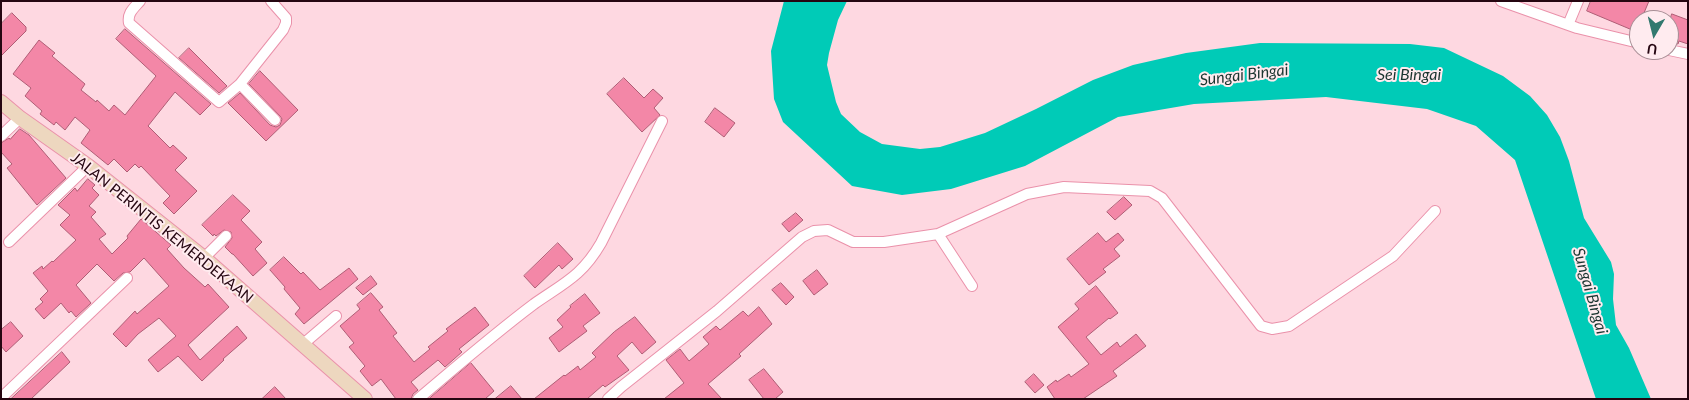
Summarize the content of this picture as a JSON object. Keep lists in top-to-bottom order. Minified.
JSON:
{"streets":{"street":["JALAN PERINTIS KEMERDEKAAN"]},"water":["Sungai Bingai","Sei Bingai"],"north":"bottom"}
